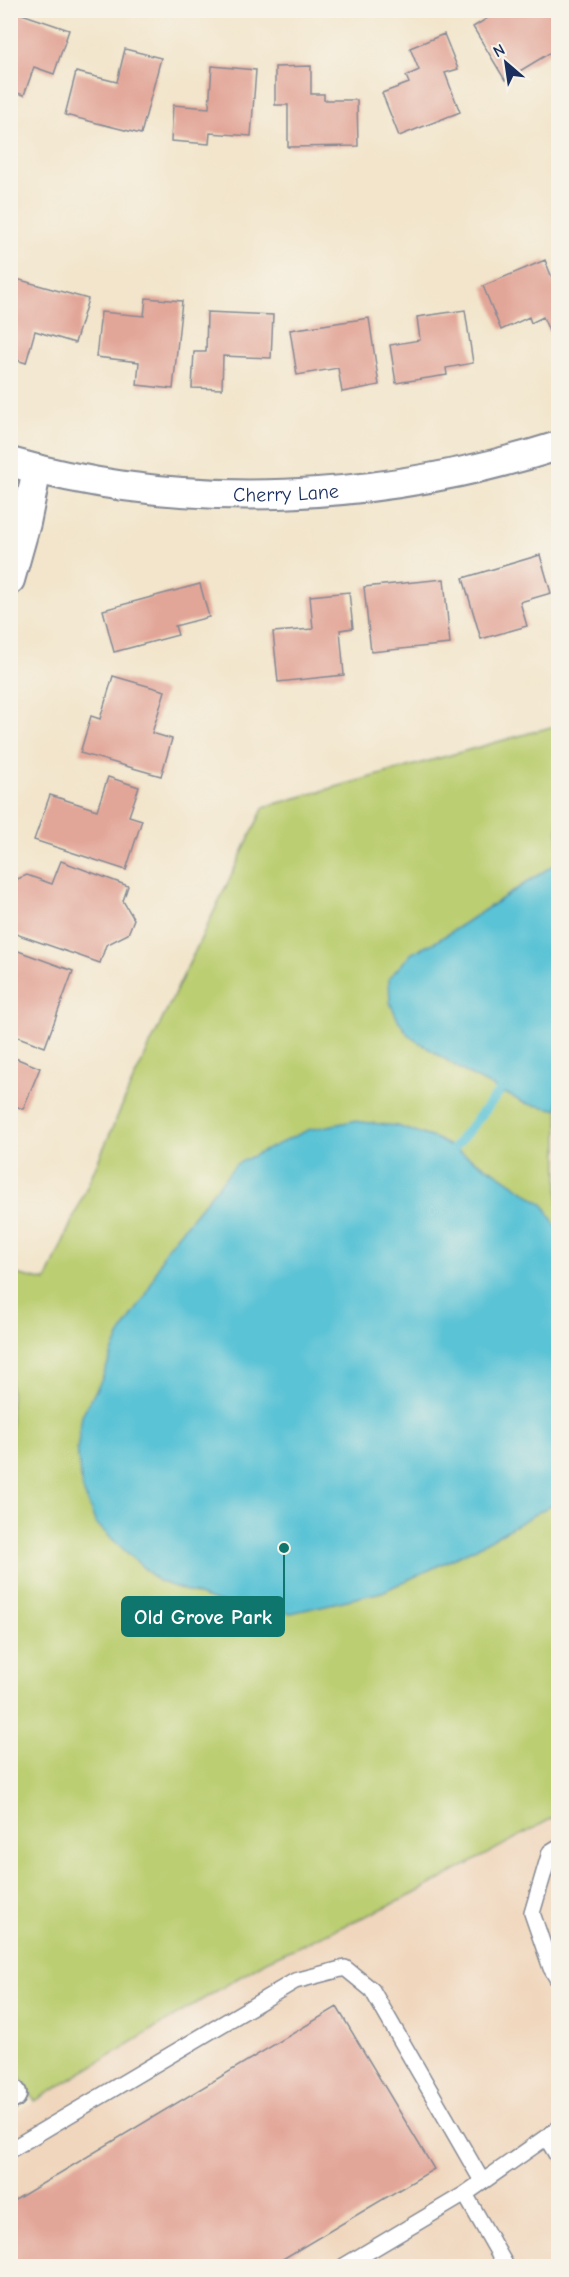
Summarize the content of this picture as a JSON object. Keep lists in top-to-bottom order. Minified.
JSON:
{"streets":{"street":["Cherry Lane"]},"places":["Old Grove Park"],"north":"top left"}
